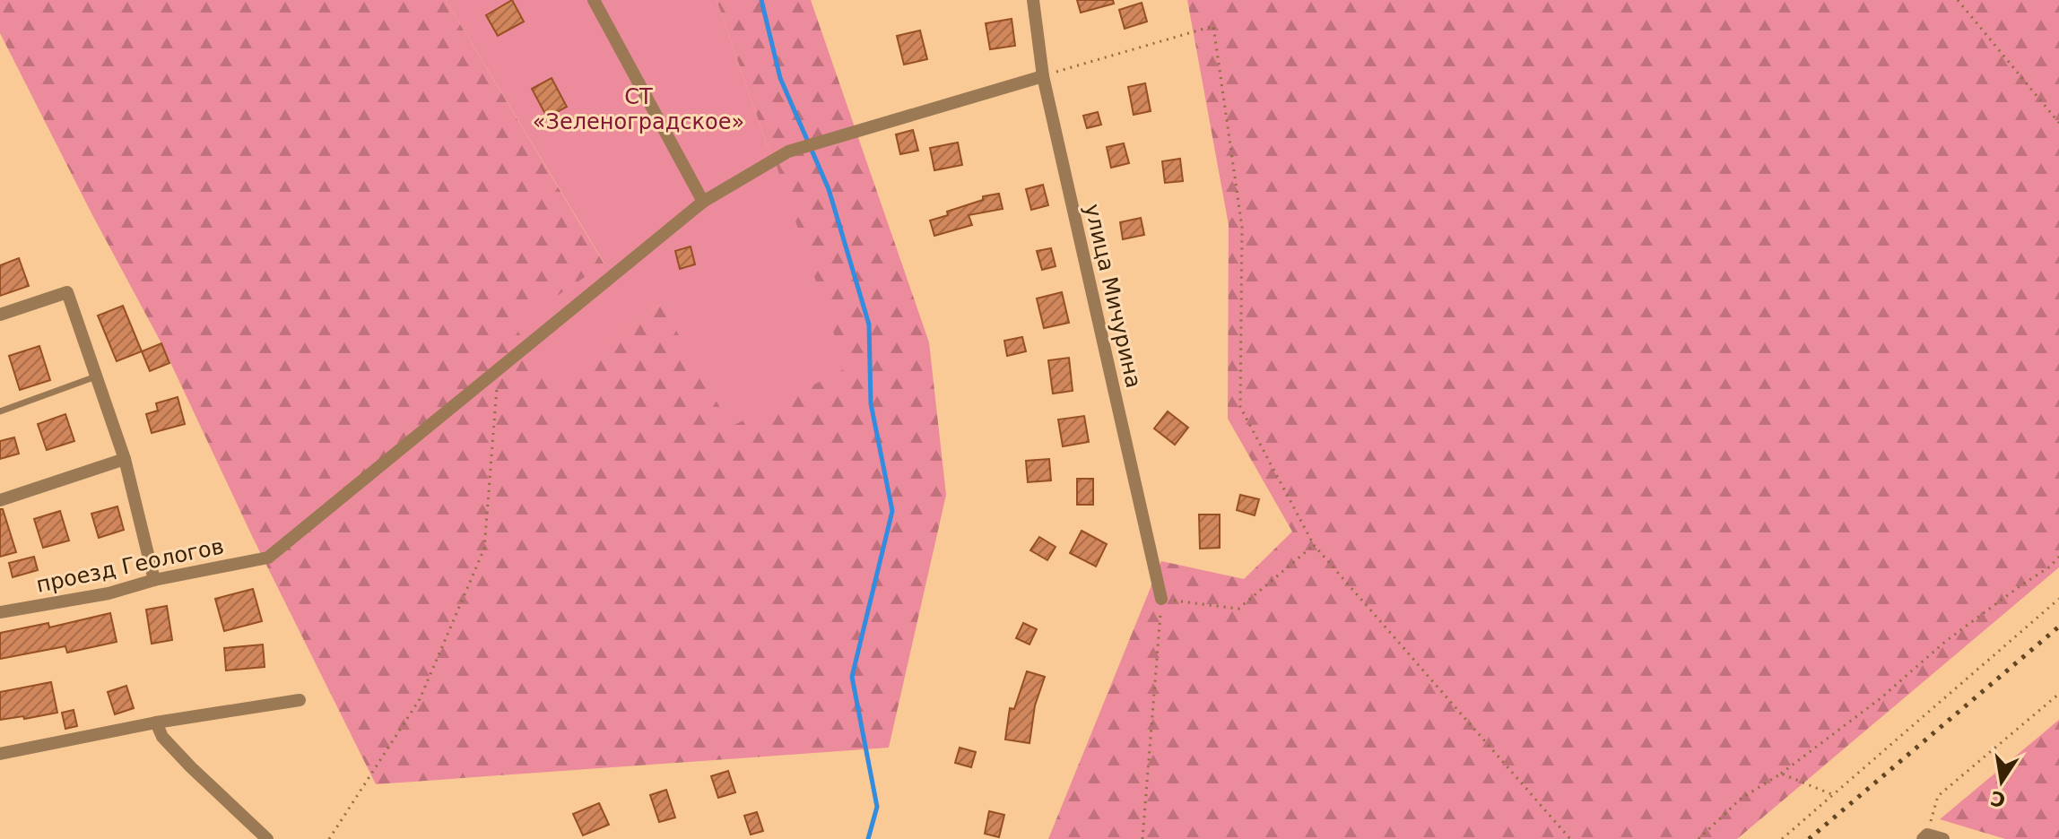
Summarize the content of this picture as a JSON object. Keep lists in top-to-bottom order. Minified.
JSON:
{"streets":{"street":["улица Мичурина","проезд Геологов"]},"parks":["СТ «Зеленоградское»"],"north":"bottom"}
